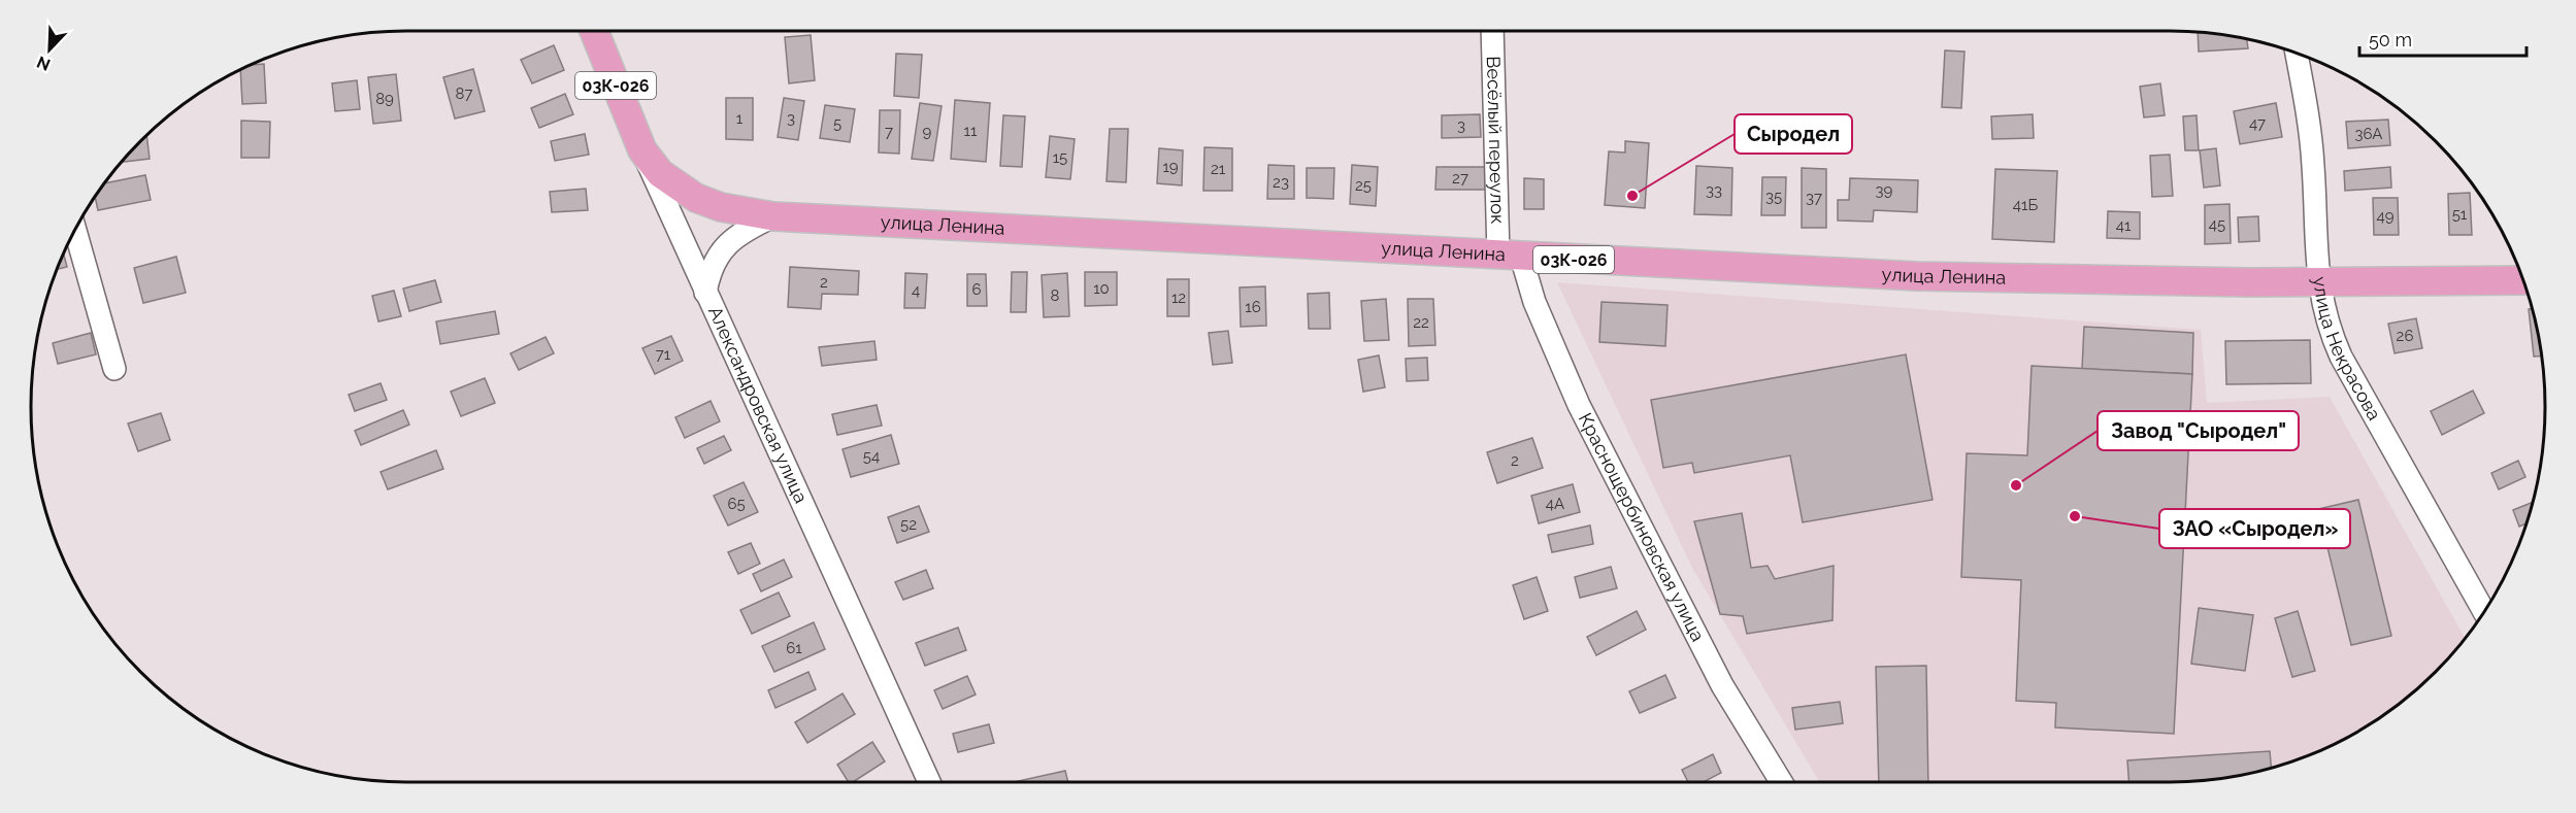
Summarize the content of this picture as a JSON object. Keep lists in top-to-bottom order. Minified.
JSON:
{"streets":{"main road":["03К-026","улица Ленина","Александровская улица"],"street":["Весёлый переулок","улица Некрасова","Краснощербиновская улица"]},"crossings":[["Весёлый переулок","улица Ленина"],["Весёлый переулок","Краснощербиновская улица"],["улица Ленина","улица Некрасова"],["улица Ленина","Александровская улица"],["улица Ленина","Краснощербиновская улица"]],"places":["Сыродел","Завод \"Сыродел\"","ЗАО «Сыродел»"],"house_numbers":["87","89","1","3","5","47","3","11","7","9","36А","15","19","21","27","23","25","33","39","35","37","41Б","51","49","45","41","2","10","6","4","8","12","16","22","26","71","54","2","65","4А","52","61"],"scale_bar":"50 m","north":"bottom left"}
